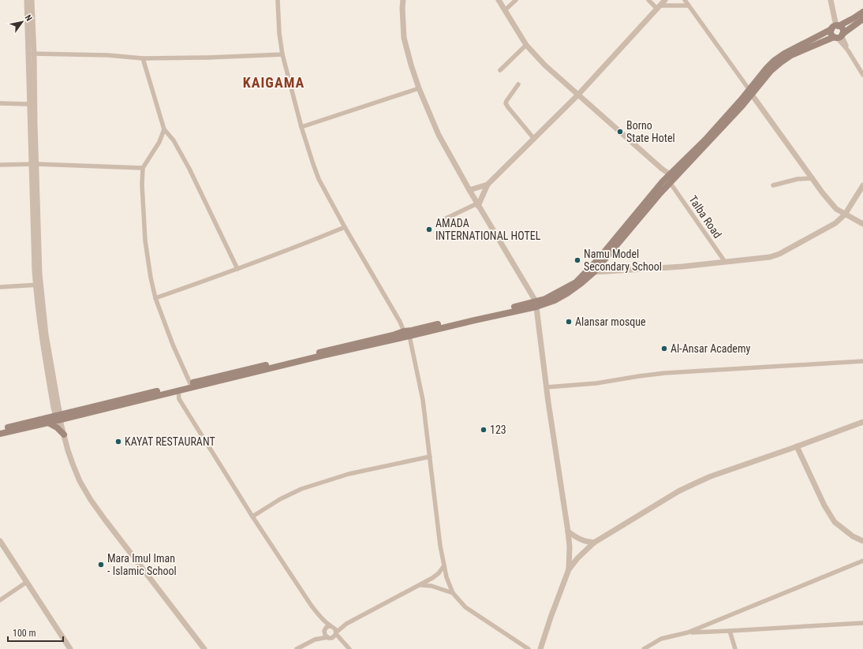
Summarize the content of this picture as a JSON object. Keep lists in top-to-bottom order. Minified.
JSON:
{"streets":{"street":["Talba Road"]},"districts":["KAIGAMA"],"places":["Borno State Hotel","AMADA INTERNATIONAL HOTEL","Namu Model Secondary School","Alansar mosque","Al-Ansar Academy","123","KAYAT RESTAURANT","Mara Imul Iman - Islamic School"],"scale_bar":"100 m","north":"top right"}
